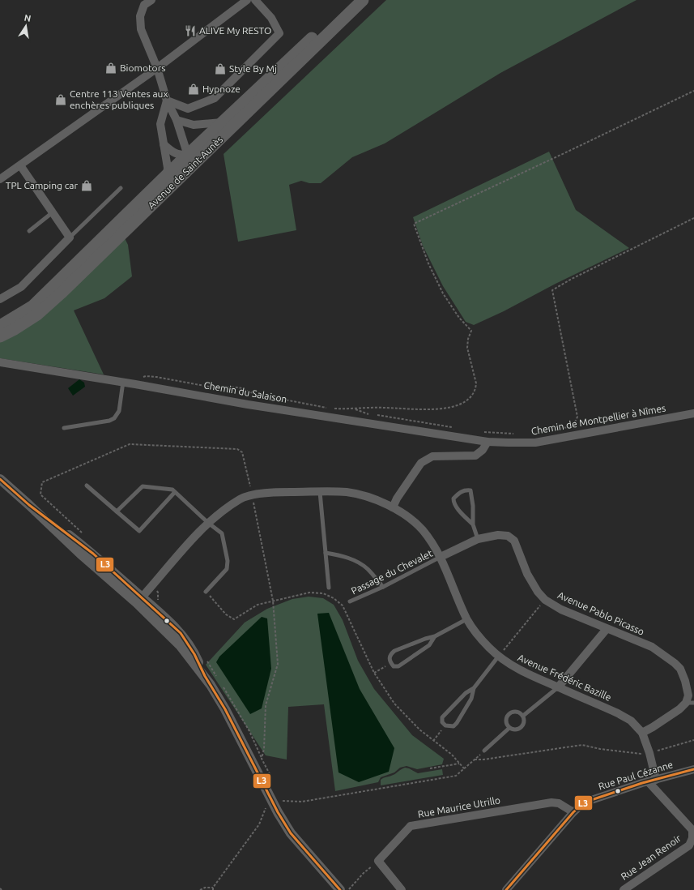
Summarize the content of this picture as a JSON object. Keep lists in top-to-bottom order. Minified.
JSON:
{"streets":{"main road":["Avenue de Saint-Aunès"],"street":["Chemin du Salaison","Chemin de Montpellier à Nîmes","Avenue Pablo Picasso","Avenue Frédéric Bazille","Rue Paul Cézanne","Rue Maurice Utrillo","Rue Jean Renoir"],"lane":["Passage du Chevalet"]},"crossings":[["Chemin du Salaison","Chemin de Montpellier à Nîmes"],["Passage du Chevalet","Avenue Pablo Picasso"],["Passage du Chevalet","Avenue Frédéric Bazille"],["Avenue Pablo Picasso","Avenue Frédéric Bazille"],["Avenue Frédéric Bazille","Rue Paul Cézanne"],["Rue Paul Cézanne","Rue Maurice Utrillo"],["Rue Paul Cézanne","Rue Jean Renoir"]],"places":{"restaurant":["ALIVE My RESTO"],"shop":["Biomotors","Style By Mj","Hypnoze","Centre 113 Ventes aux enchères publiques","TPL Camping car"]},"lines":["transit line L3"],"north":"top"}
